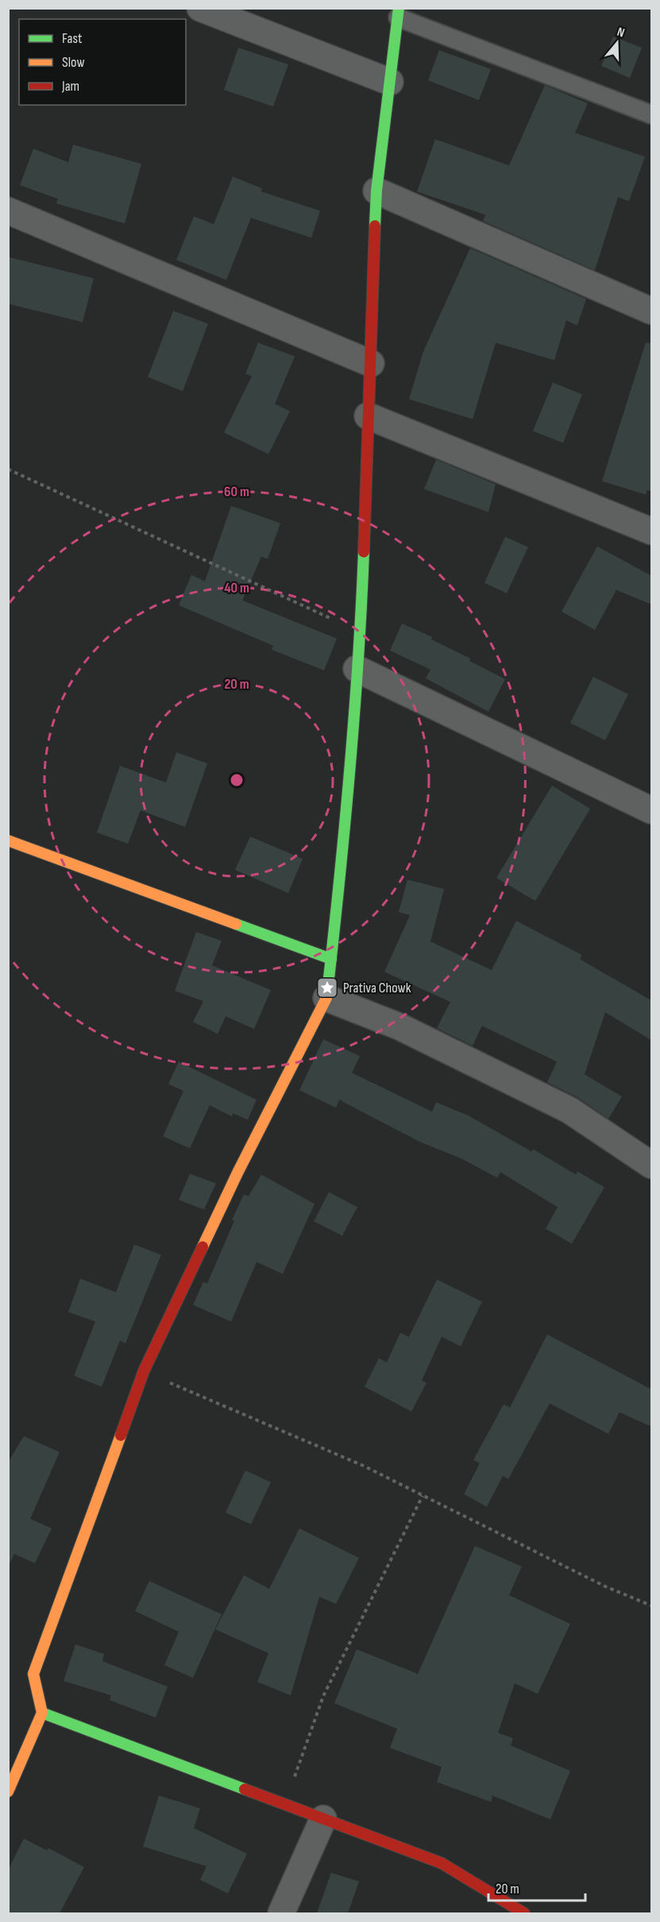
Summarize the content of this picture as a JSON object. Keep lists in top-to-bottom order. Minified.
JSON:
{"places":{"place":["Prativa Chowk"]},"legend":["Fast","Slow","Jam"],"scale_bar":"20 m","north":"top","rings":["60 m","40 m","20 m"]}
